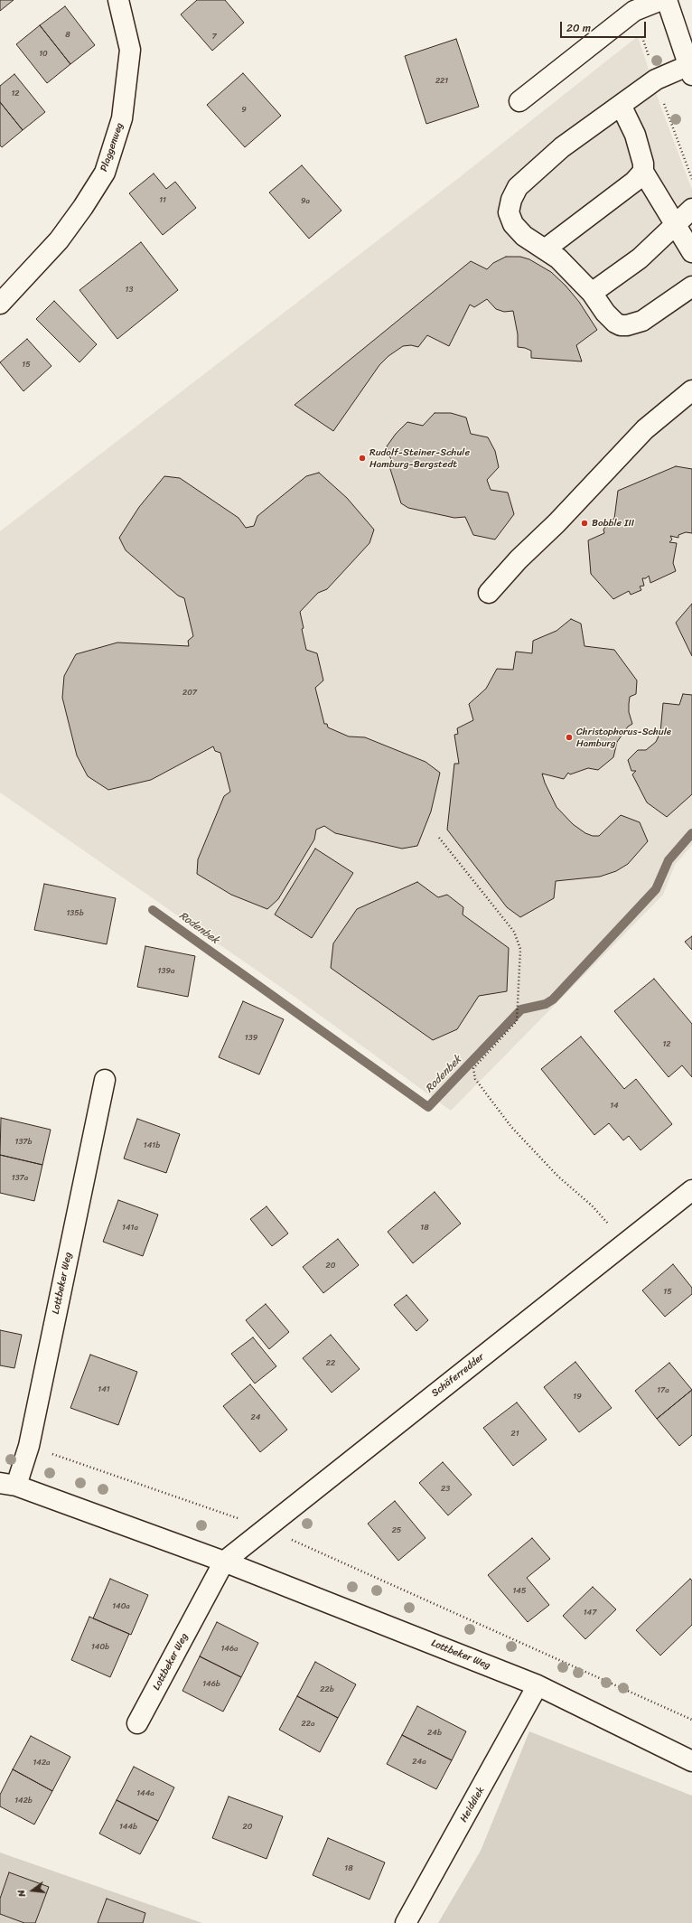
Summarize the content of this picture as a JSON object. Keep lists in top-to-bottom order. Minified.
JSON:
{"streets":{"street":["Plaggenweg","Lottbeker Weg","Schäferredder","Heiddiek"]},"crossings":[["Lottbeker Weg","Schäferredder"],["Lottbeker Weg","Heiddiek"]],"water":["Rodenbek"],"places":["Rudolf-Steiner-Schule Hamburg-Bergstedt","Bobble III","Christophorus-Schule Hamburg"],"house_numbers":["8","7","10","221","12","9","11","9a","13","15","207","135b","139a","139","12","14","137b","141b","137a","141a","18","20","15","22","141","17a","19","24","21","23","25","145","140a","147","140b","146a","146b","22b","22a","24b","24a","142a","144a","142b","144b","20","18"],"scale_bar":"20 m","north":"left"}
